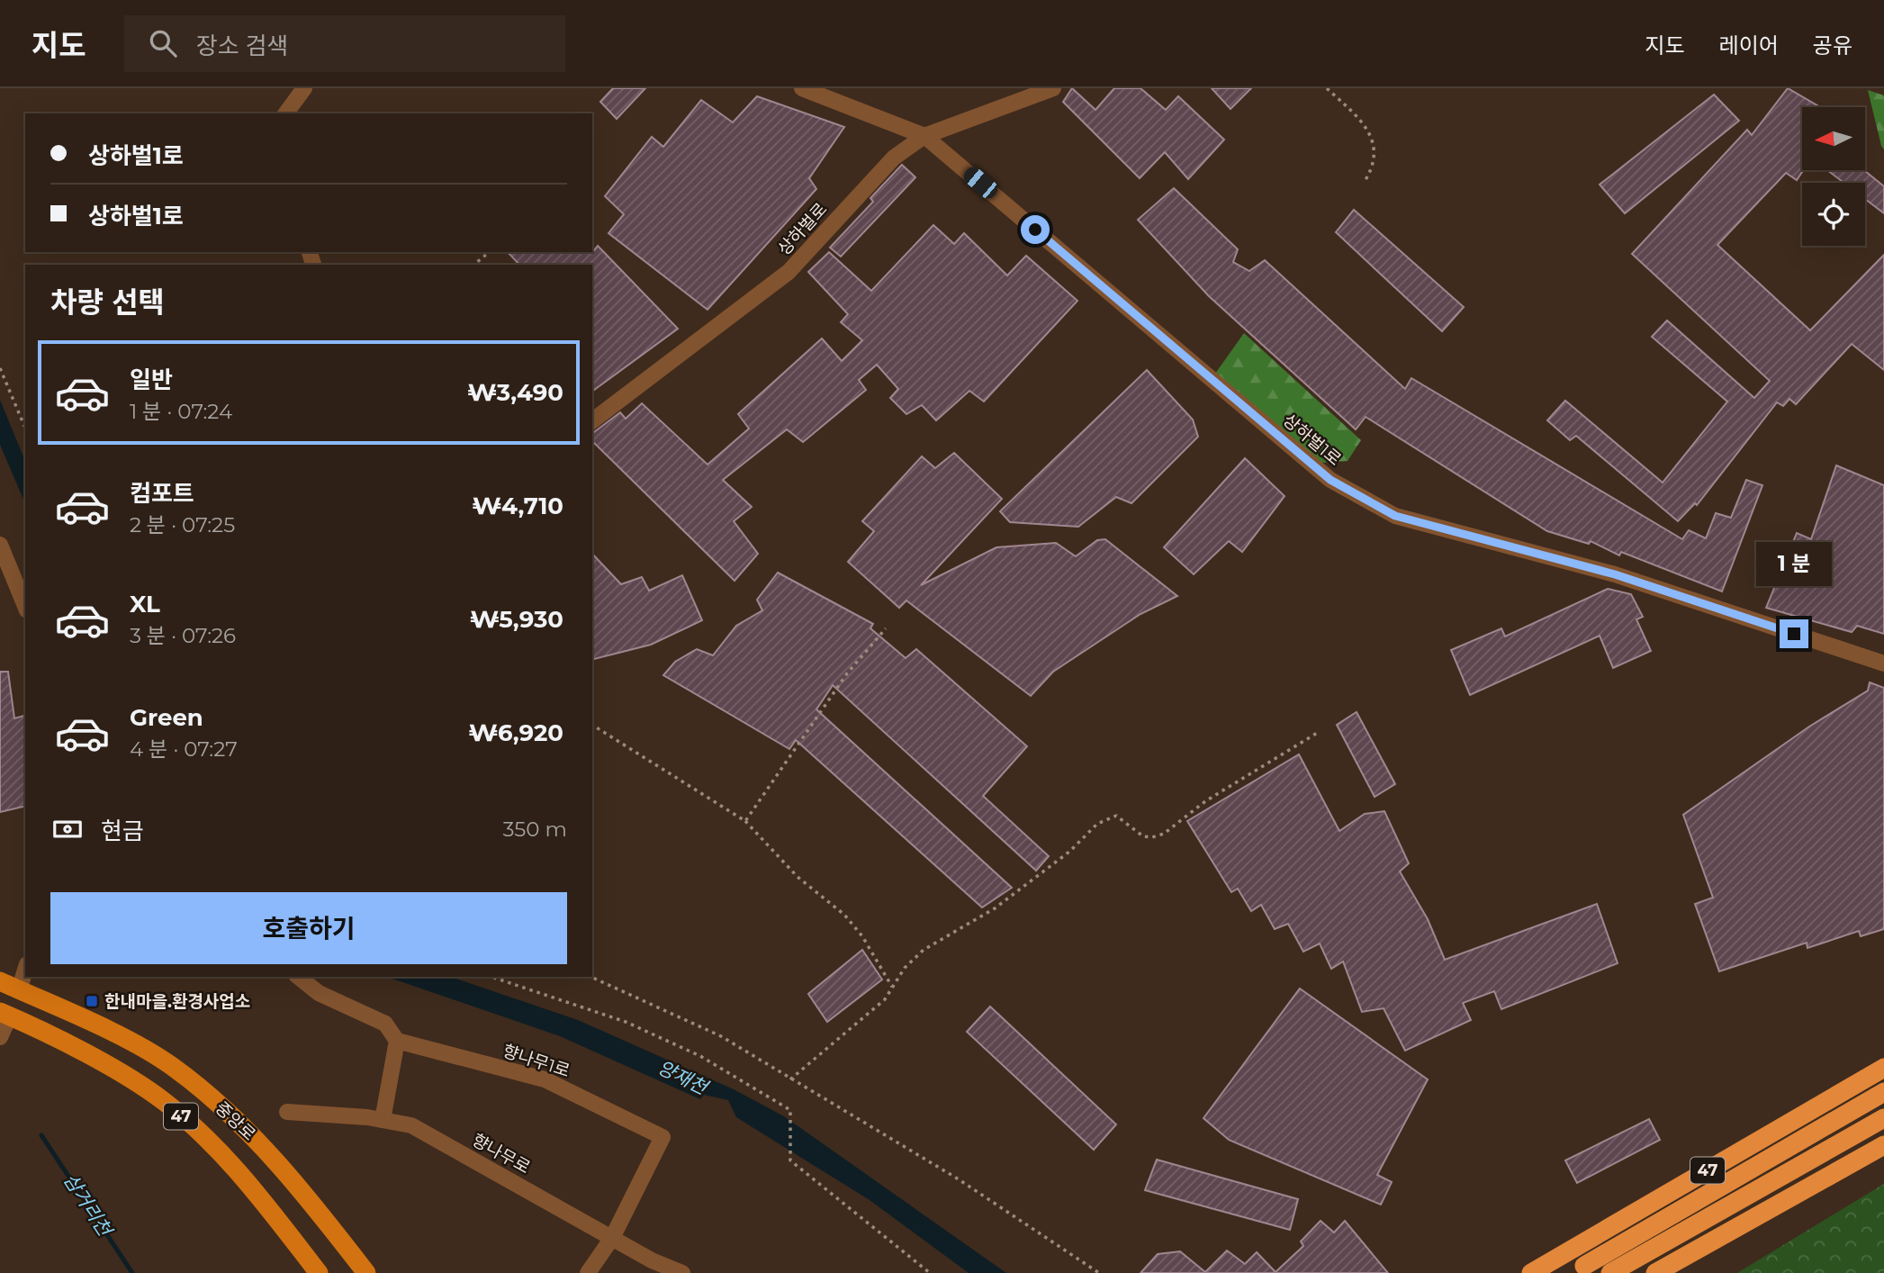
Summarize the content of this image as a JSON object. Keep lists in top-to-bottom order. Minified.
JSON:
{"streets":{"highway":["47"],"main road":["중앙로"],"street":["상하벌로","상하벌1로","향나무1로","향나무로"]},"crossings":[["상하벌로","상하벌1로"],["향나무1로","향나무로"]],"water":["양재천","삼거리천"],"places":{"transit":["한내마을.환경사업소"]},"north":"left","page":{"header":"지도","search":"장소 검색","nav":["지도","레이어","공유"],"banner":["상하벌1로","상하벌1로"],"heading":"차량 선택","list":[{"name":"일반","note":"1 분 · 07:24","value":"₩3,490"},{"name":"컴포트","note":"2 분 · 07:25","value":"₩4,710"},{"name":"XL","note":"3 분 · 07:26","value":"₩5,930"},{"name":"Green","note":"4 분 · 07:27","value":"₩6,920"}],"bubble":"1 분","pay":["현금","350 m"],"buttons":"호출하기"}}
